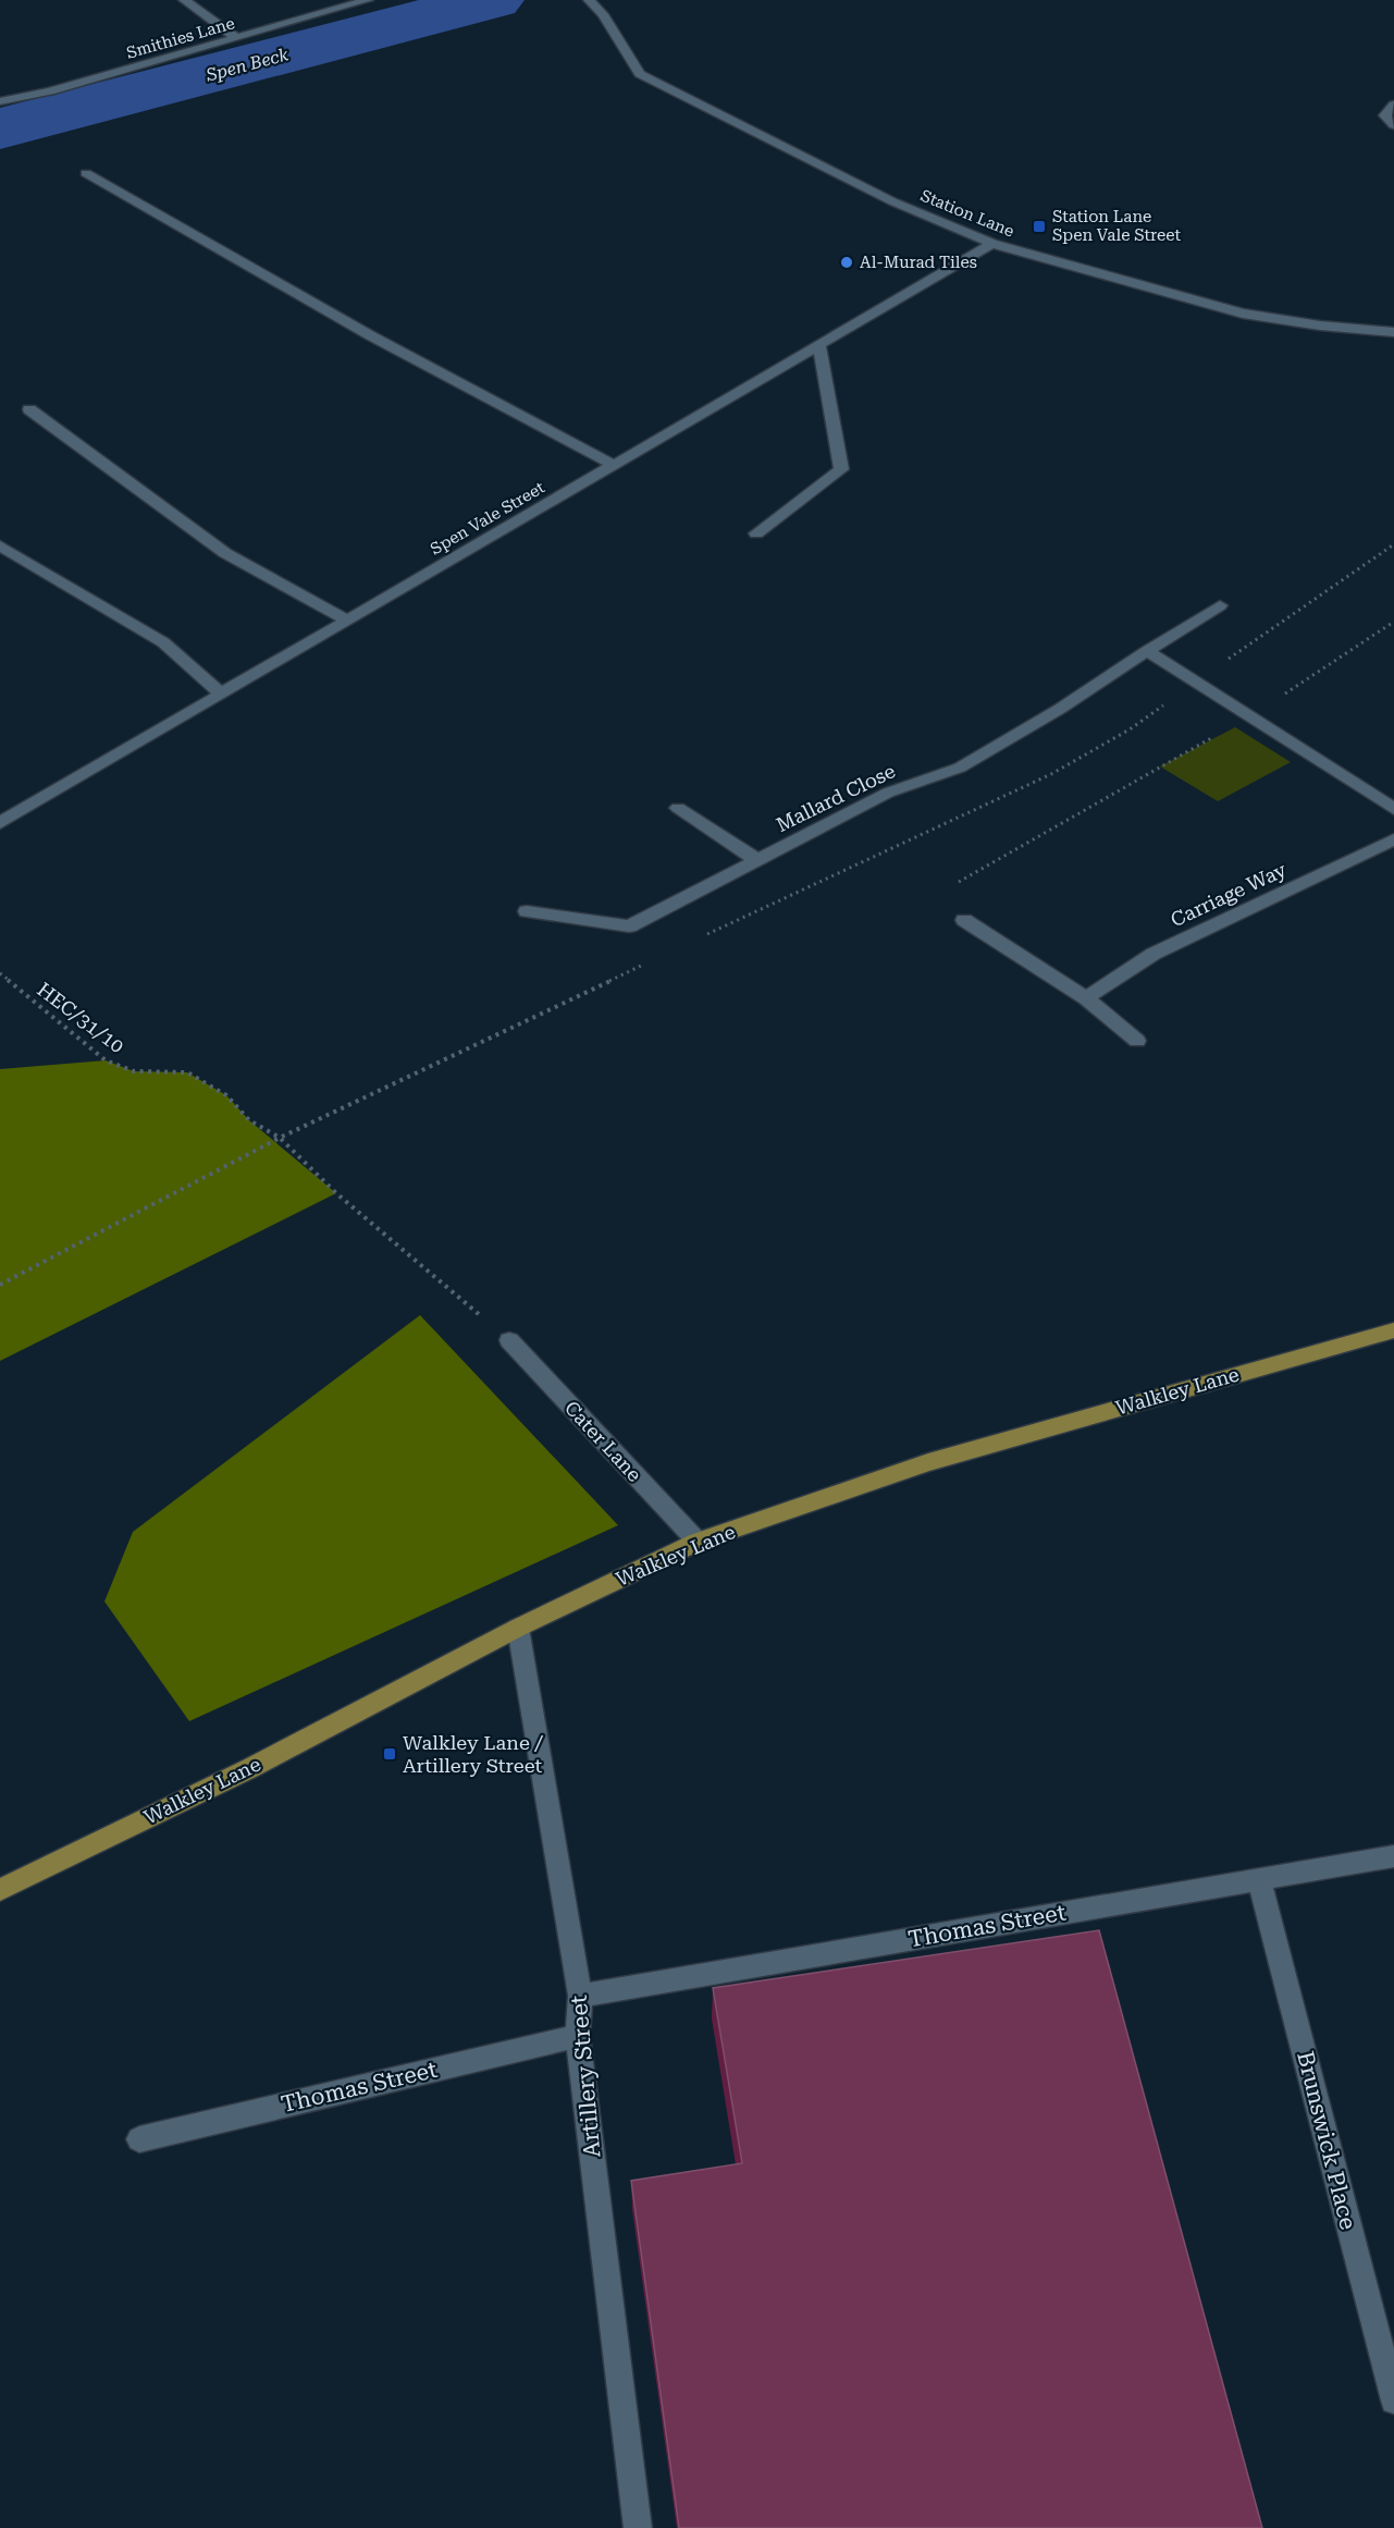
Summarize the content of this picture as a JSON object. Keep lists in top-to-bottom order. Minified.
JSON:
{"streets":{"main road":["Walkley Lane"],"street":["Smithies Lane","Station Lane","Spen Vale Street","Mallard Close","Carriage Way","Cater Lane","Thomas Street","Artillery Street","Brunswick Place"],"path":["HEC/31/10"]},"crossings":[["Station Lane","Spen Vale Street"],["HEC/31/10","Cater Lane"],["Walkley Lane","Cater Lane"],["Walkley Lane","Artillery Street"],["Thomas Street","Artillery Street"],["Thomas Street","Brunswick Place"]],"water":["Spen Beck"],"places":{"transit":["Station Lane Spen Vale Street","Walkley Lane / Artillery Street"],"other":["Al-Murad Tiles"]}}
